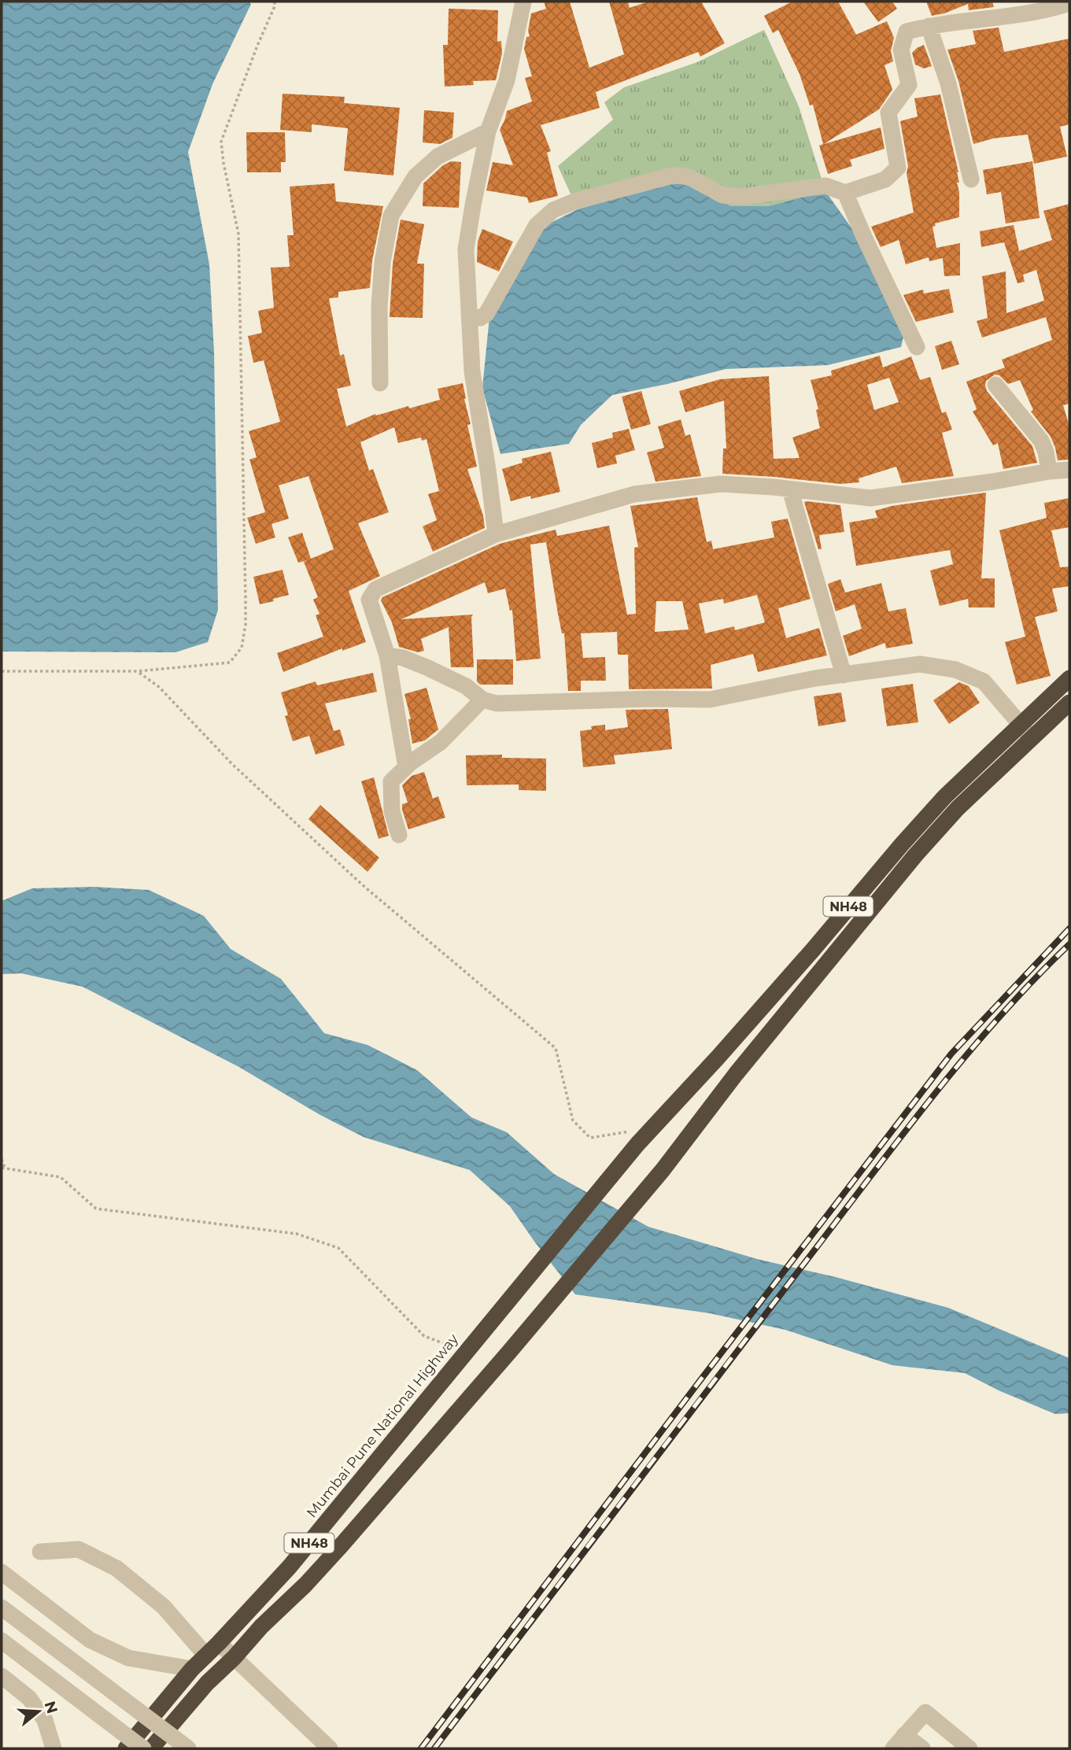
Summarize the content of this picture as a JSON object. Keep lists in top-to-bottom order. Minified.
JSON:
{"streets":{"highway":["NH48","Mumbai Pune National Highway"]},"crossings":[["NH48","Mumbai Pune National Highway"]],"north":"right"}
